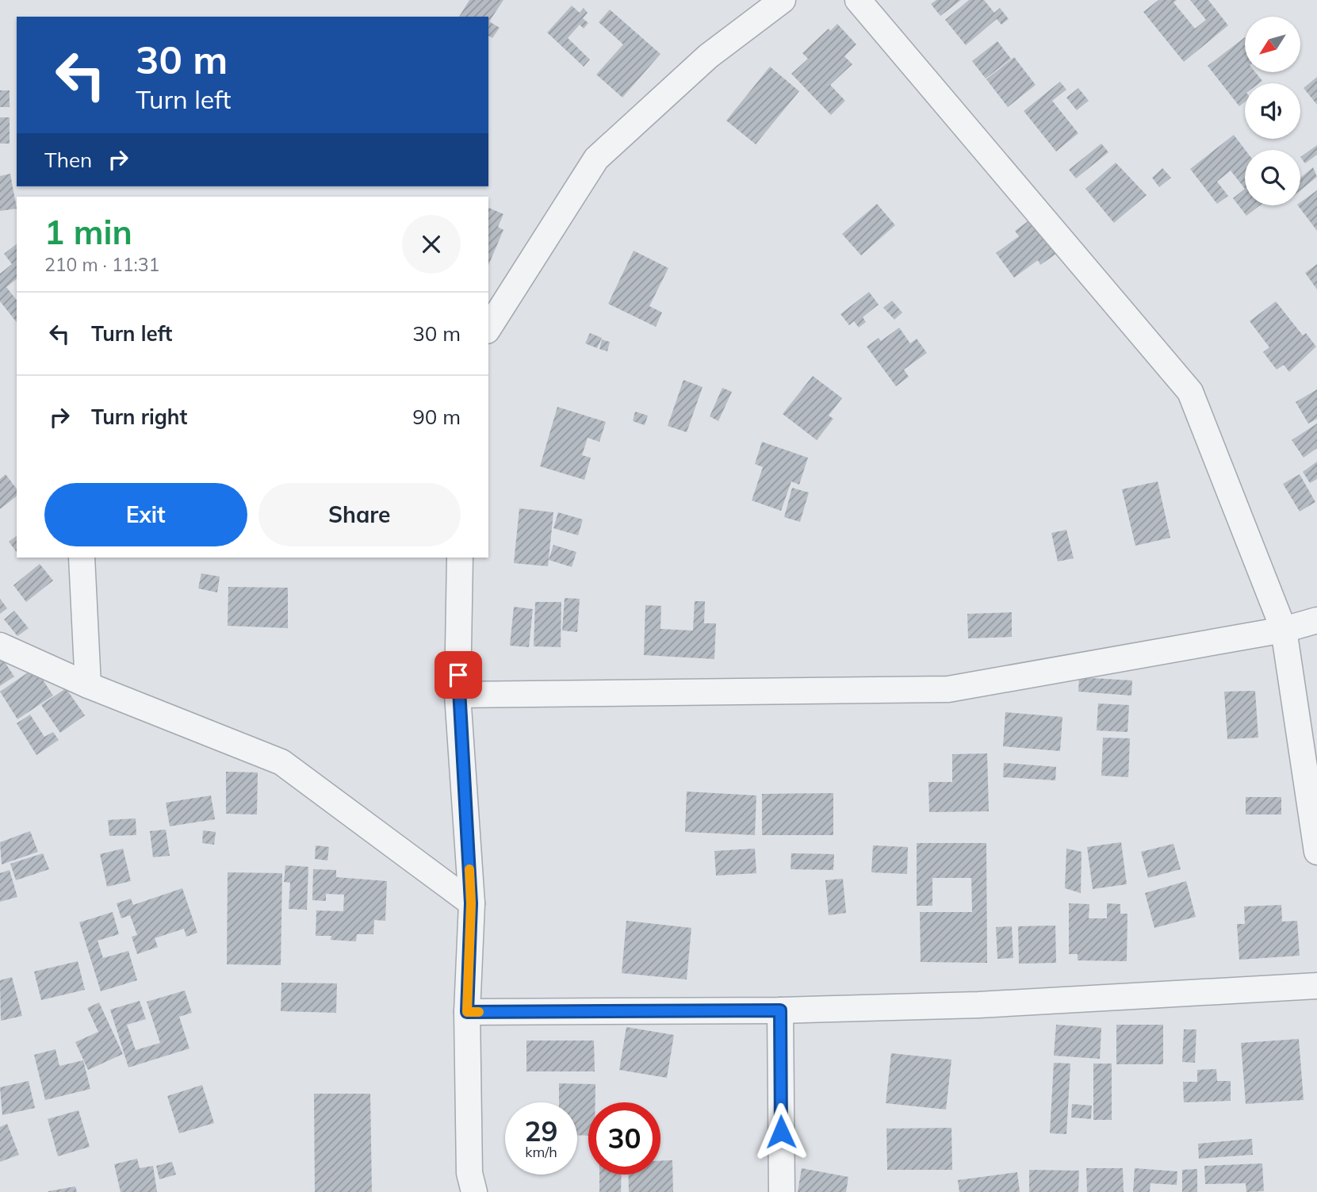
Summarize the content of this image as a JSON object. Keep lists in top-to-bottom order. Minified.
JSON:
{"north":"bottom left","page":{"turn":["30 m","Turn left"],"then":"Then","heading":["1 min","210 m · 11:31"],"list":[{"name":"Turn left","value":"30 m"},{"name":"Turn right","value":"90 m"}],"buttons":["Exit","Share"],"speed":"29 km/h","limit":"30"}}
